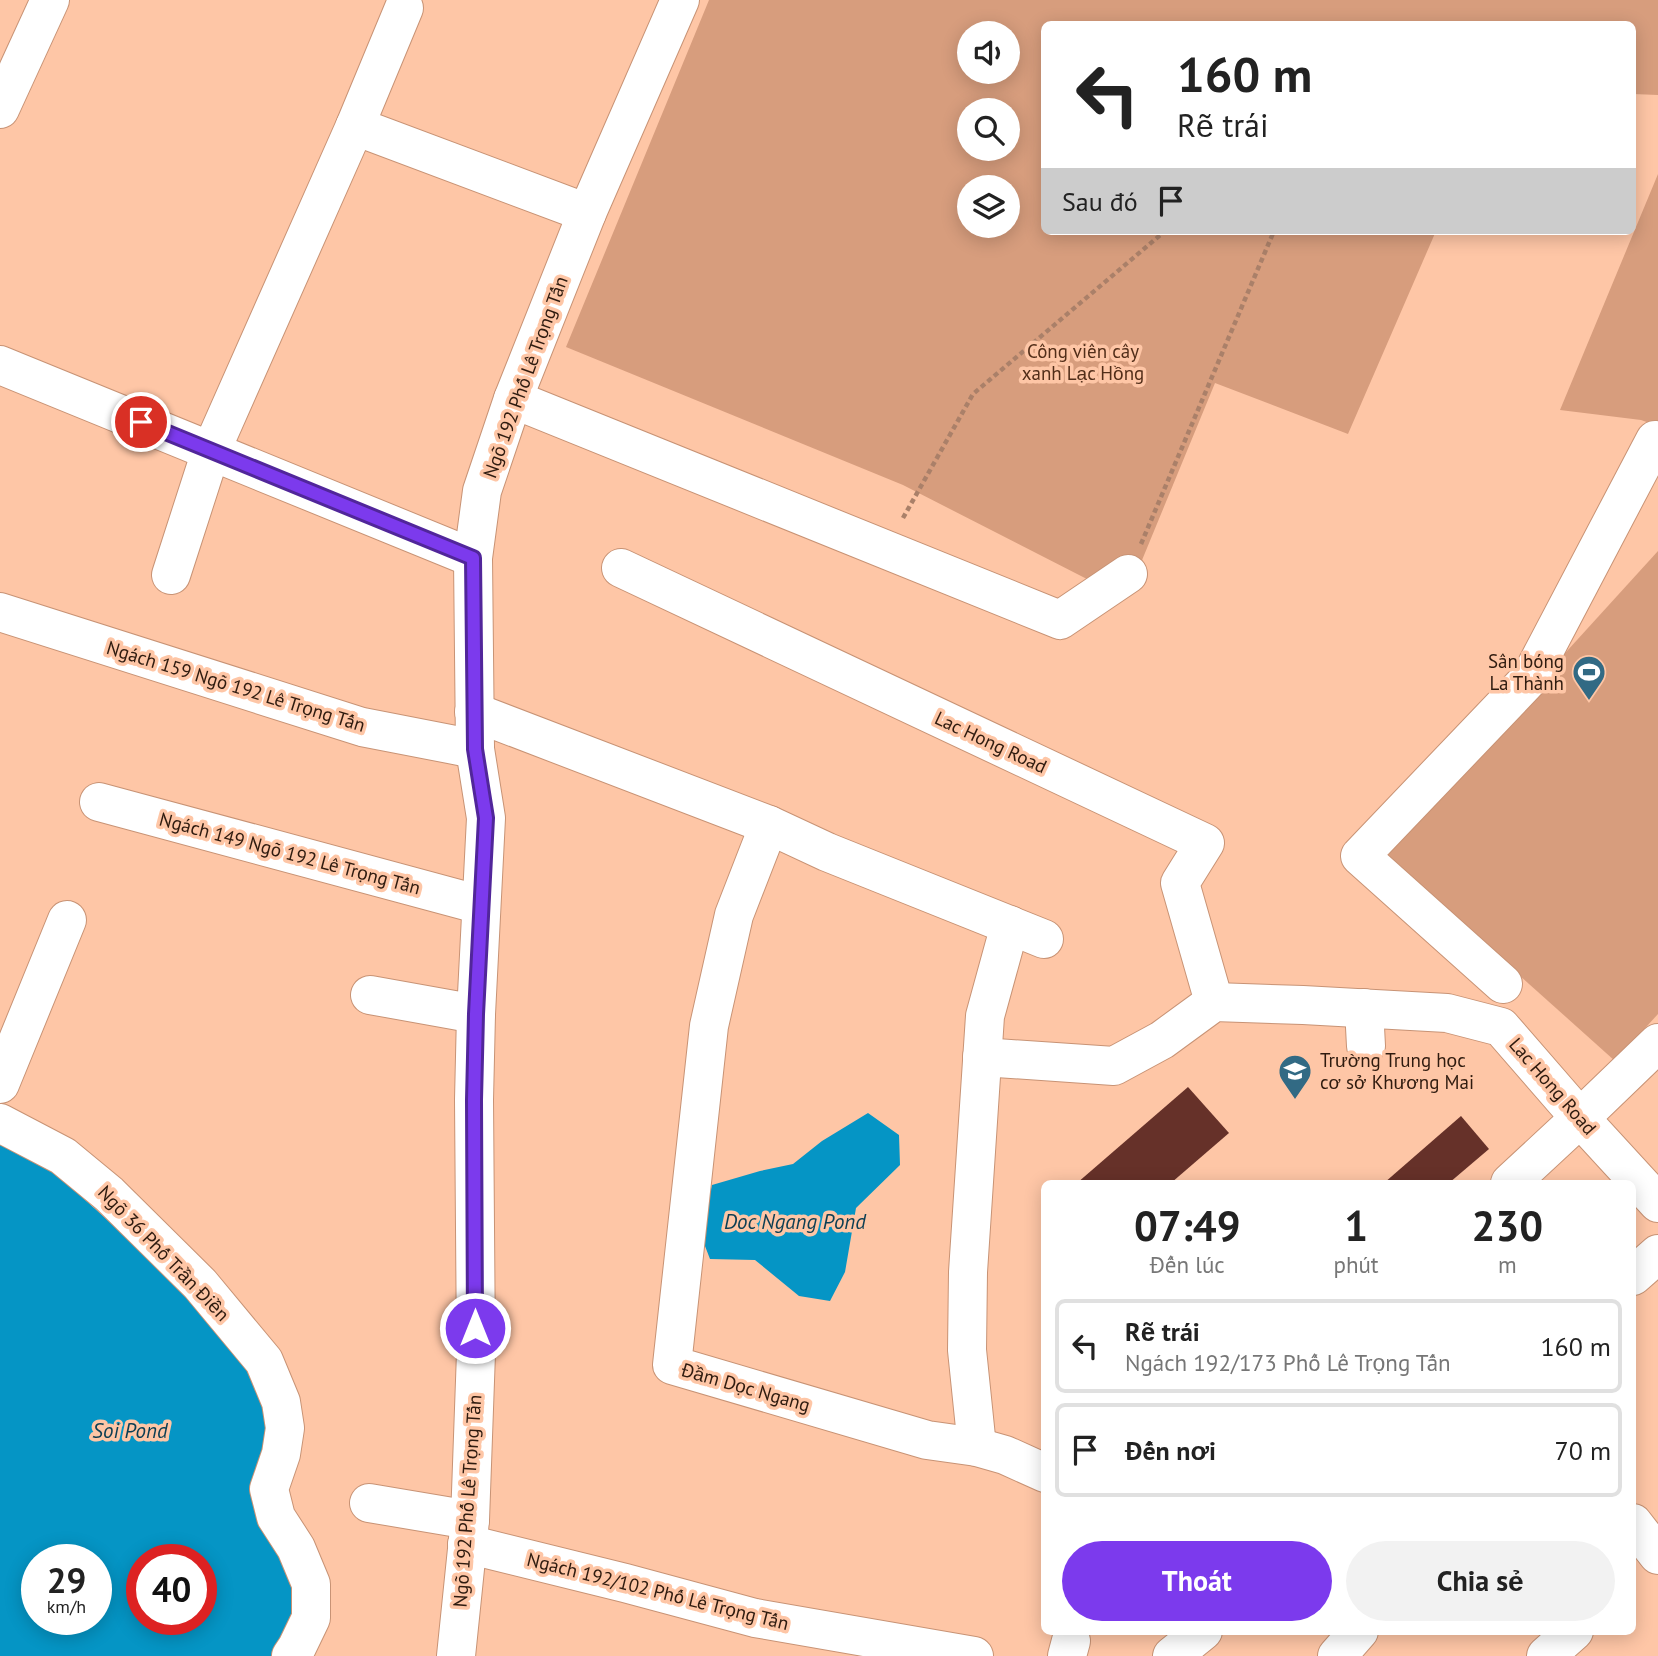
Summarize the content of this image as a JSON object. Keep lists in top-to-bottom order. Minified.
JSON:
{"streets":{"street":["Ngõ 192 Phố Lê Trọng Tấn","Ngách 159 Ngõ 192 Lê Trọng Tấn","Lac Hong Road","Ngách 149 Ngõ 192 Lê Trọng Tấn","Ngõ 36 Phố Trần Điền","Đầm Dọc Ngang","Ngách 192/102 Phố Lê Trọng Tấn"]},"crossings":[["Ngõ 192 Phố Lê Trọng Tấn","Ngách 159 Ngõ 192 Lê Trọng Tấn"],["Ngõ 192 Phố Lê Trọng Tấn","Ngách 149 Ngõ 192 Lê Trọng Tấn"],["Ngõ 192 Phố Lê Trọng Tấn","Ngách 192/102 Phố Lê Trọng Tấn"]],"water":["Doc Ngang Pond","Soi Pond"],"parks":["Công viên cây xanh Lạc Hồng"],"places":{"sports":["Sân bóng La Thành"],"school or university":["Trường Trung học cơ sở Khương Mai"]},"page":{"turn":["160 m","Rẽ trái"],"then":"Sau đó","eta":["07:49","Đến lúc","1","phút","230","m"],"list":[{"name":"Rẽ trái","note":"Ngách 192/173 Phố Lê Trọng Tấn","value":"160 m"},{"name":"Đến nơi","value":"70 m"}],"buttons":["Thoát","Chia sẻ"],"speed":"29 km/h","limit":"40"}}
